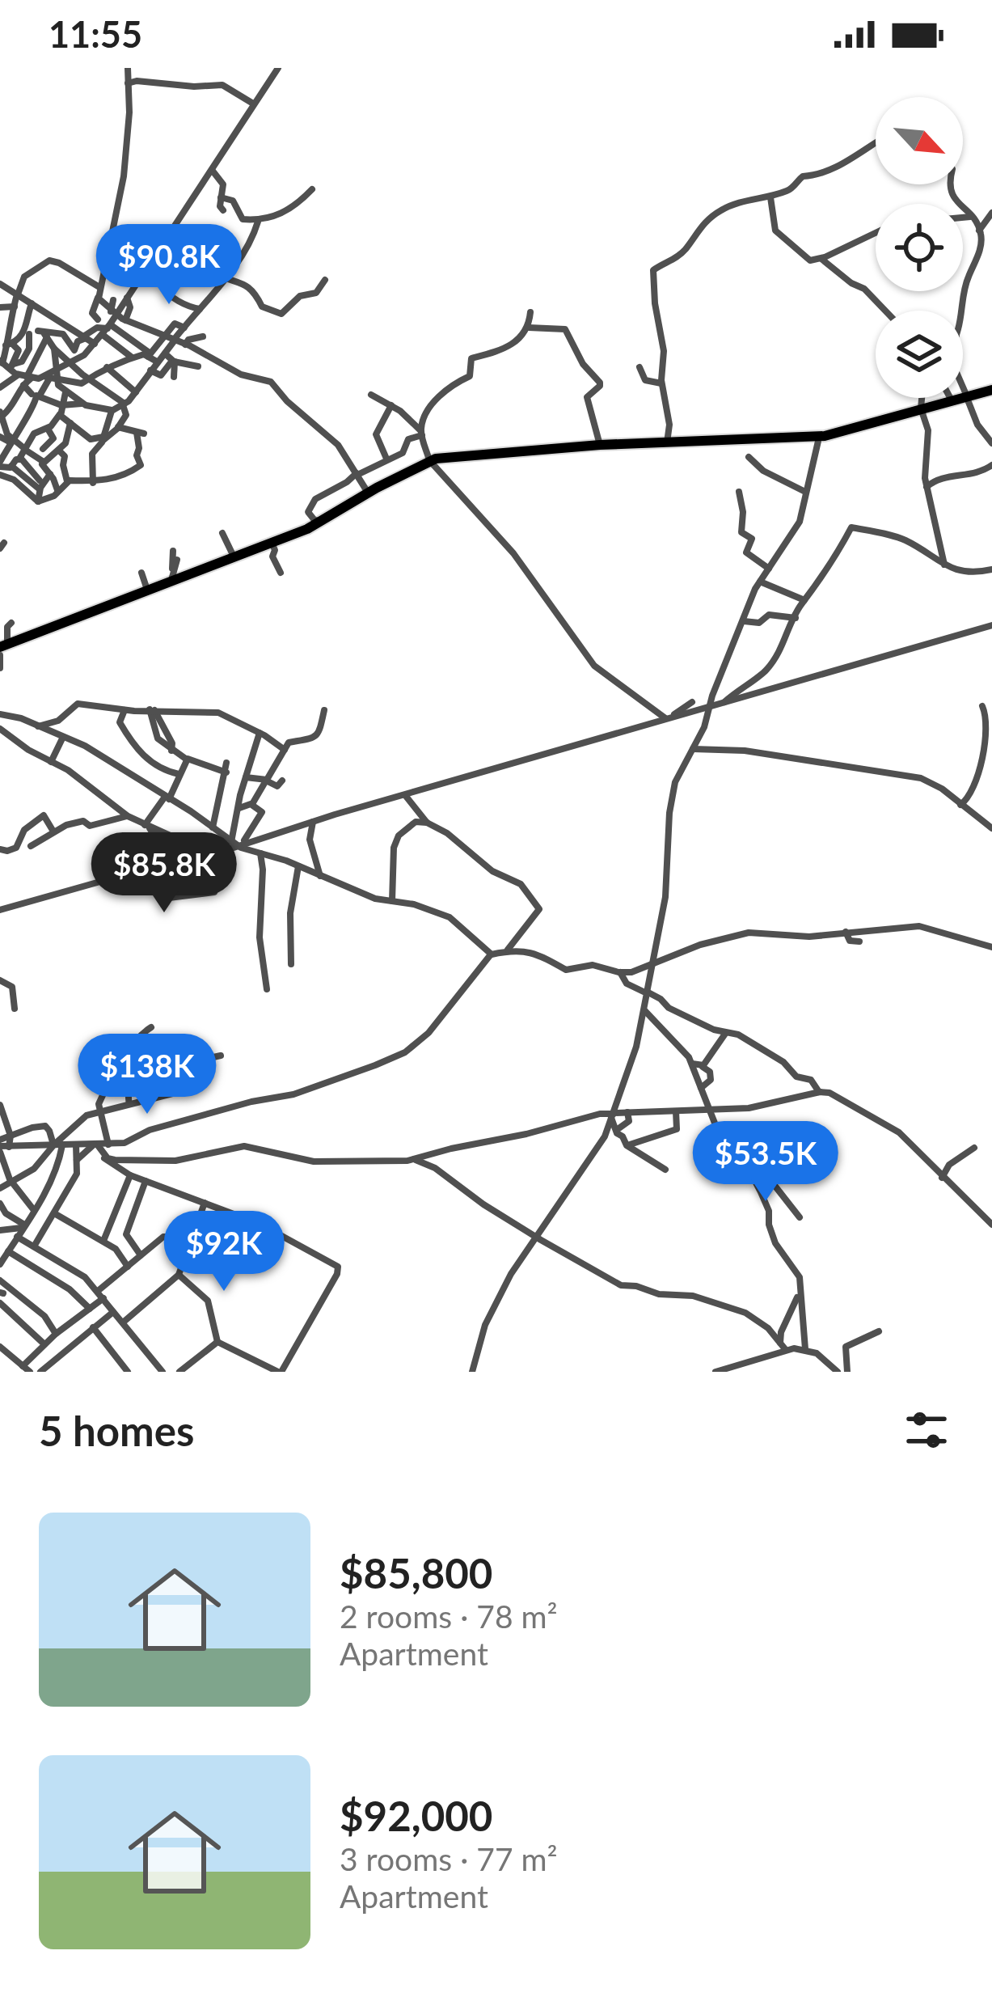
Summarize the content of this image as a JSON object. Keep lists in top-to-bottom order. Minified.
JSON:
{"north":"bottom right","page":{"status":"11:55","price":["$90.8K","$85.8K","$138K","$53.5K","$92K"],"heading":"5 homes","list":[{"name":"$85,800","note":"2 rooms · 78 m² · Apartment"},{"name":"$92,000","note":"3 rooms · 77 m² · Apartment"}]}}
